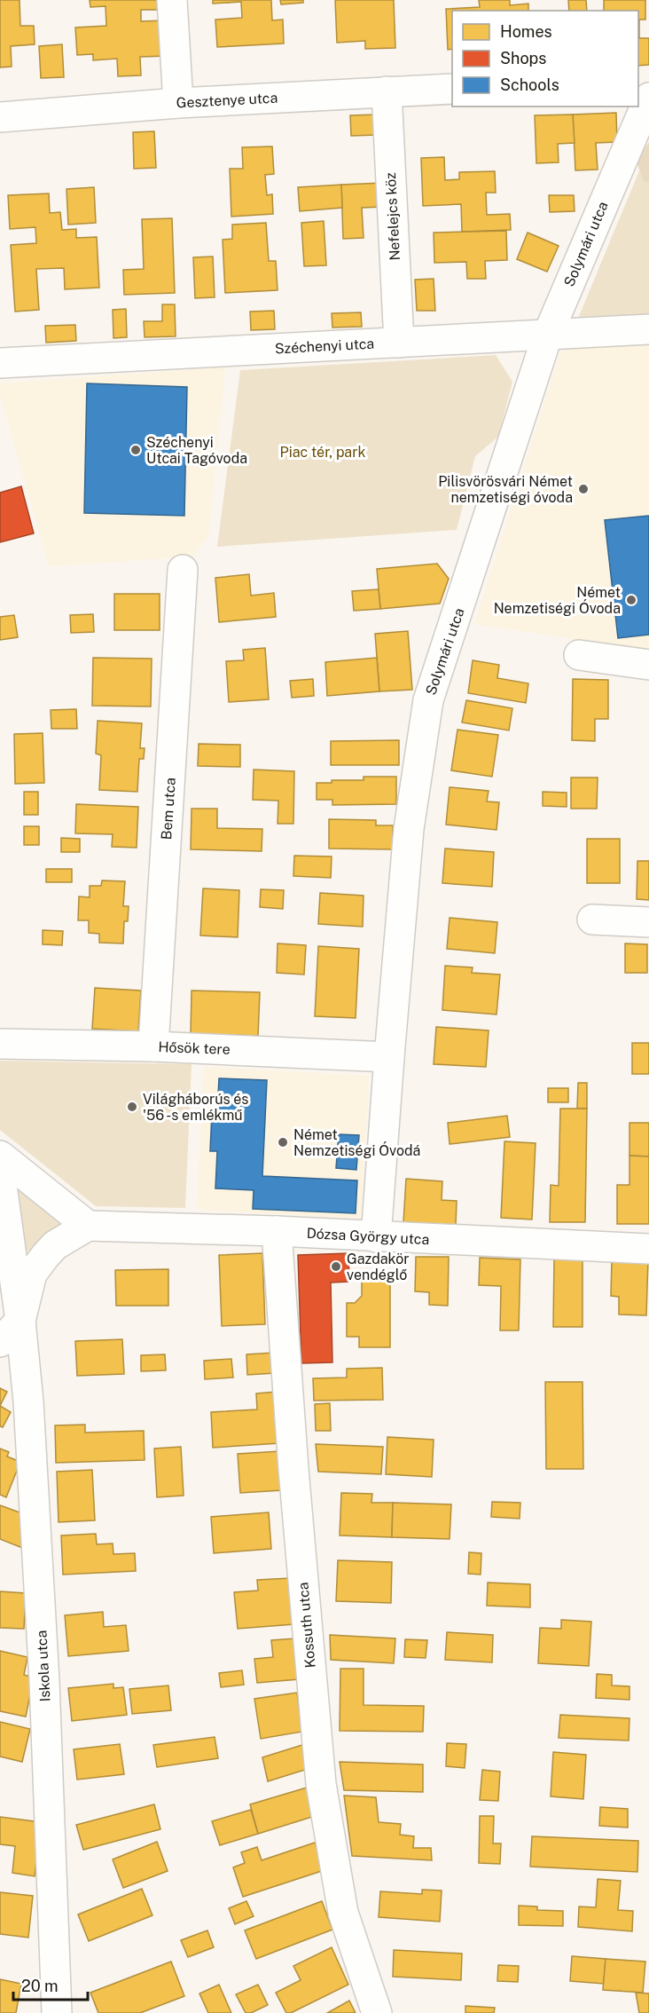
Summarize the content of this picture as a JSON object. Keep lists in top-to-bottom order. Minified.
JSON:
{"streets":{"street":["Gesztenye utca","Nefelejcs köz","Solymári utca","Széchenyi utca","Bem utca","Hősök tere","Dózsa György utca","Kossuth utca","Iskola utca"]},"crossings":[["Gesztenye utca","Nefelejcs köz"],["Nefelejcs köz","Széchenyi utca"],["Solymári utca","Széchenyi utca"],["Solymári utca","Hősök tere"],["Solymári utca","Dózsa György utca"],["Bem utca","Hősök tere"],["Dózsa György utca","Kossuth utca"]],"parks":["Piac tér, park"],"places":["Széchenyi Utcai Tagóvoda","Pilisvörösvári Német nemzetiségi óvoda","Német Nemzetiségi Óvoda","Világháborús és '56 -s emlékmű","Német Nemzetiségi Óvodá","Gazdakör vendéglő"],"legend":["Homes","Shops","Schools"],"scale_bar":"20 m"}
